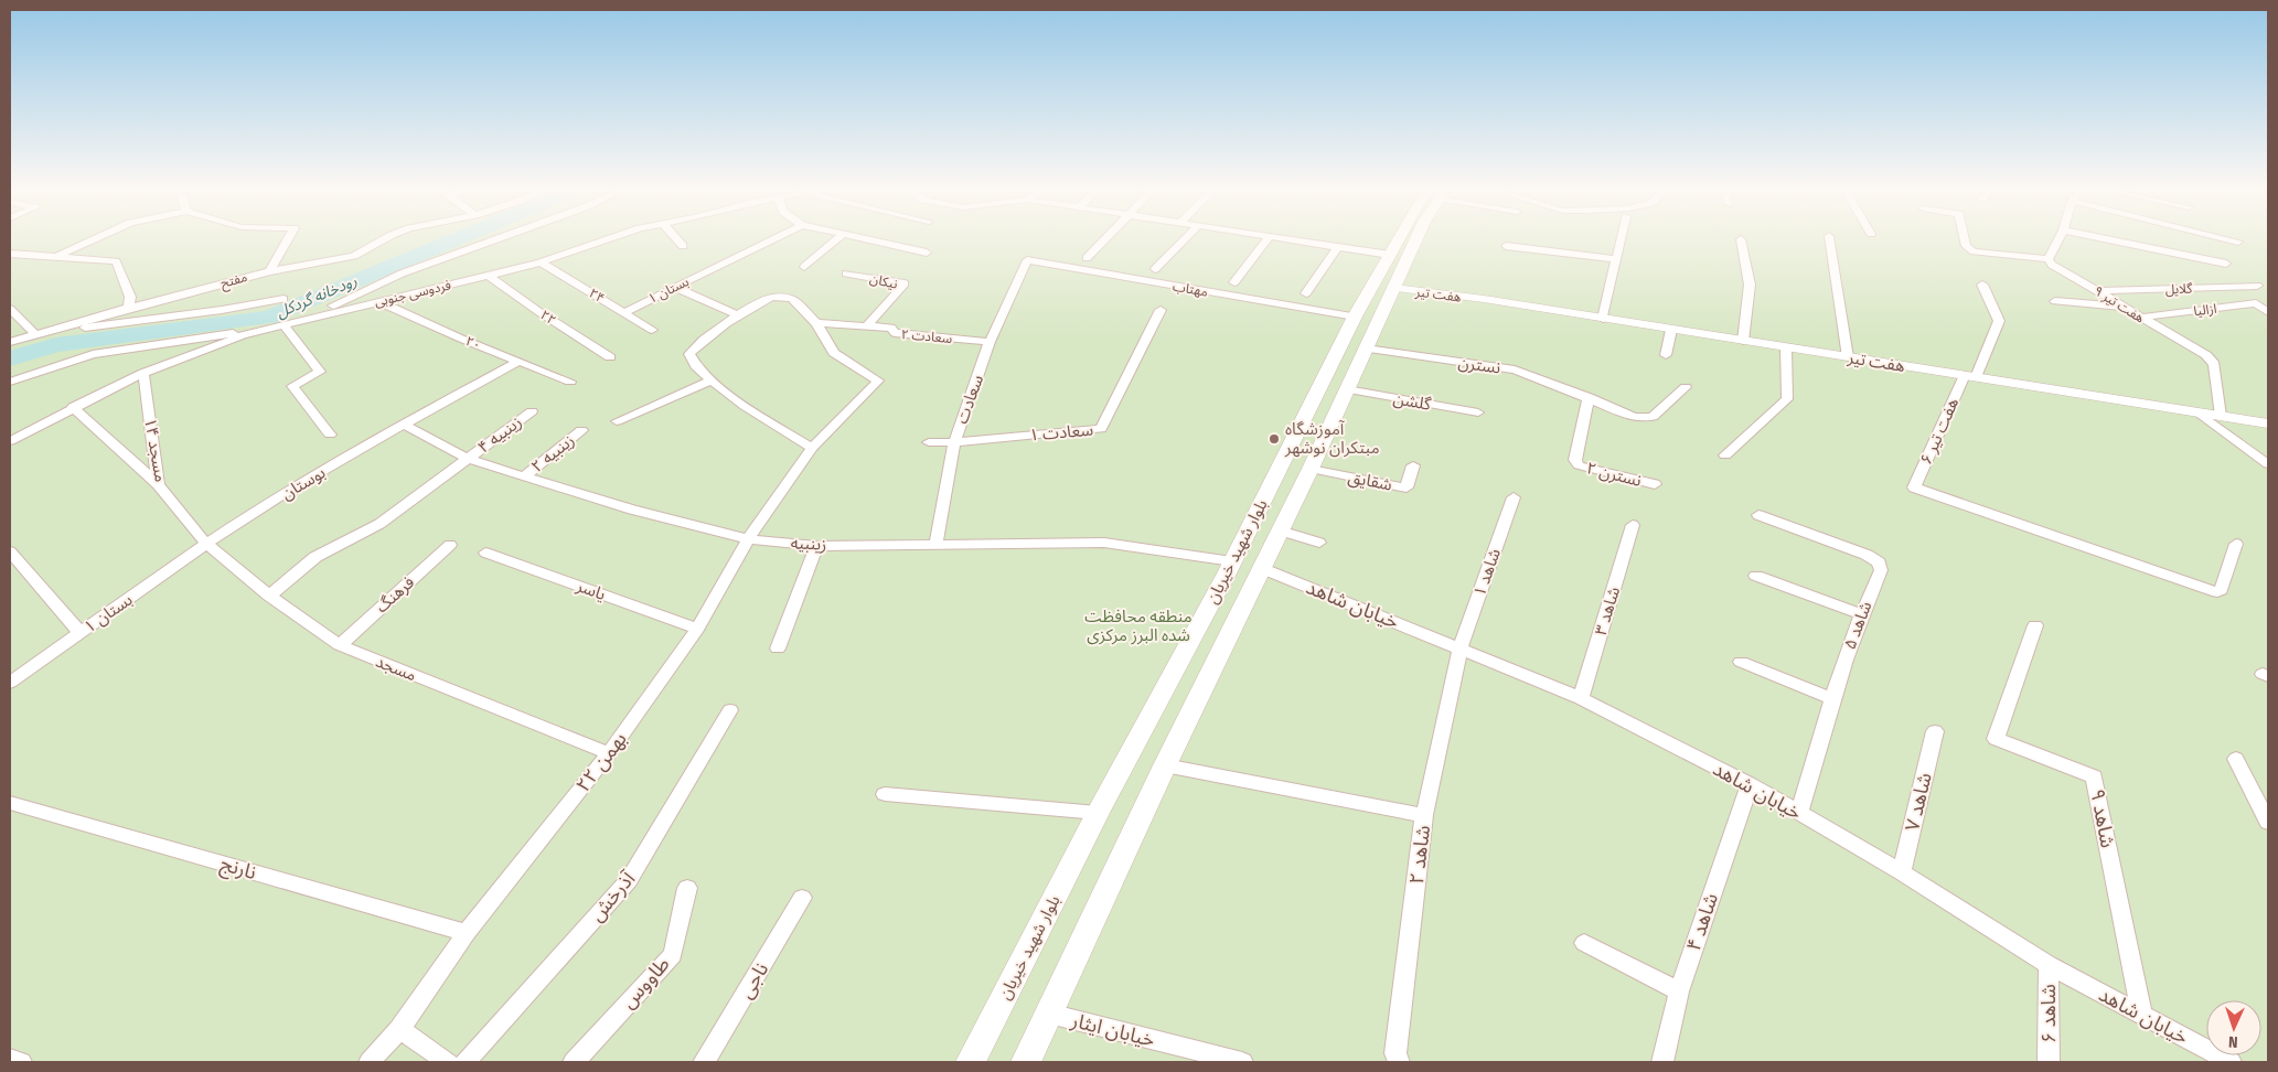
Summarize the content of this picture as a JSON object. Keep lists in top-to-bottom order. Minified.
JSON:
{"streets":{"main road":["بلوار شهید خیریان"],"street":["مفتح","نیکان","مهتاب","گلایل","بستان ۱","فردوسی جنوبی","هفت تیر","۲۴","هفت تیر ۹","ازالیا","۲۲","سعادت ۲","۲۰","نسترن","سعادت","گلشن","هفت تیر ۶","سعادت ۱","زینبیه ۴","مسجد ۱۴","زینبیه ۲","نسترن ۲","شقایق","بوستان","زینبیه","شاهد ۱","یاسر","فرهنگ","خیابان شاهد","شاهد ۳","شاهد ۵","مسجد","۲۲ بهمن","شاهد ۷","شاهد ۹","شاهد ۲","نارنج","آذرخش","شاهد ۴","ناجی","طاووس","شاهد ۶","خیابان ایثار"]},"crossings":[["نیکان","سعادت ۲"],["مهتاب","سعادت"],["مهتاب","بلوار شهید خیریان"],["گلایل","هفت تیر ۹"],["بستان ۱","۲۴"],["بستان ۱","مسجد ۱۴"],["بستان ۱","بوستان"],["بستان ۱","مسجد"],["فردوسی جنوبی","۲۴"],["فردوسی جنوبی","۲۲"],["فردوسی جنوبی","۲۰"],["فردوسی جنوبی","مسجد ۱۴"],["هفت تیر","هفت تیر ۹"],["هفت تیر","هفت تیر ۶"],["هفت تیر","بلوار شهید خیریان"],["هفت تیر ۹","ازالیا"],["سعادت ۲","سعادت"],["سعادت ۲","۲۲ بهمن"],["۲۰","بوستان"],["نسترن","نسترن ۲"],["نسترن","بلوار شهید خیریان"],["سعادت","سعادت ۱"],["سعادت","زینبیه"],["گلشن","بلوار شهید خیریان"],["زینبیه ۴","زینبیه"],["زینبیه ۴","مسجد"],["مسجد ۱۴","بوستان"],["مسجد ۱۴","مسجد"],["زینبیه ۲","زینبیه"],["شقایق","بلوار شهید خیریان"],["بوستان","زینبیه"],["بوستان","مسجد"],["زینبیه","بلوار شهید خیریان"],["زینبیه","۲۲ بهمن"],["بلوار شهید خیریان","خیابان شاهد"],["بلوار شهید خیریان","خیابان ایثار"],["شاهد ۱","خیابان شاهد"],["شاهد ۱","شاهد ۲"],["یاسر","۲۲ بهمن"],["فرهنگ","مسجد"],["خیابان شاهد","شاهد ۳"],["خیابان شاهد","شاهد ۵"],["خیابان شاهد","شاهد ۷"],["خیابان شاهد","شاهد ۹"],["خیابان شاهد","شاهد ۲"],["خیابان شاهد","شاهد ۴"],["خیابان شاهد","شاهد ۶"],["مسجد","۲۲ بهمن"],["۲۲ بهمن","نارنج"]],"water":["رودخانه گردکل"],"parks":["منطقه محافظت شده البرز مرکزی"],"places":["آموزشگاه مبتکران نوشهر"],"north":"bottom"}
